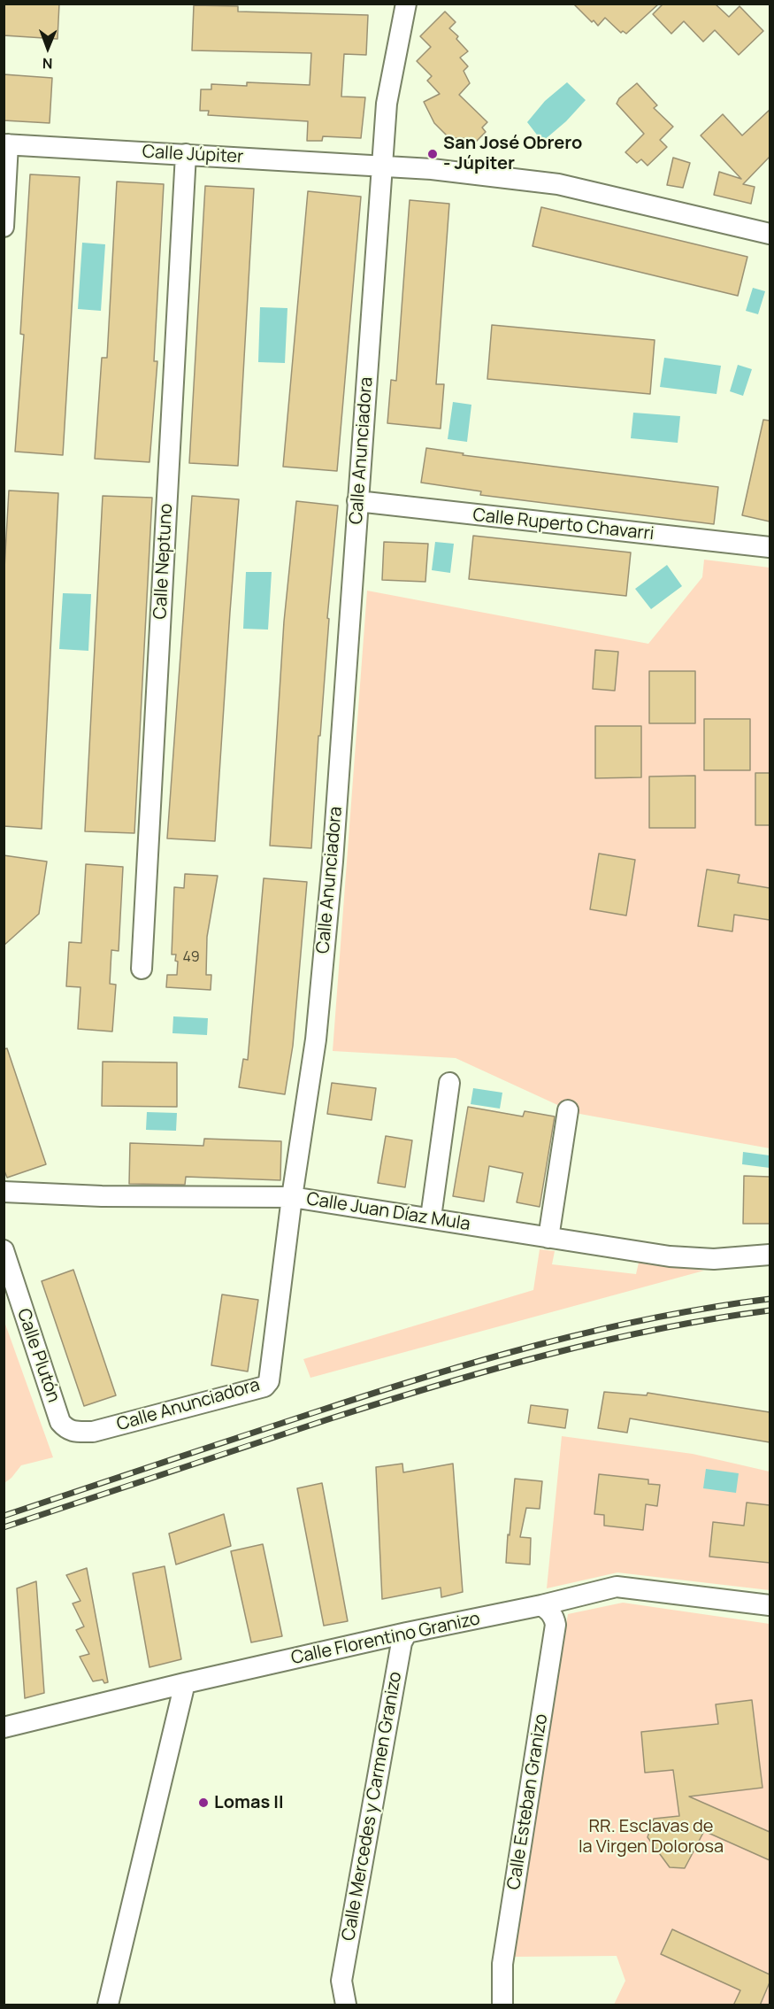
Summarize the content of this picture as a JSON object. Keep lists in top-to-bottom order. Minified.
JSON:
{"streets":{"street":["Calle Júpiter","Calle Anunciadora","Calle Ruperto Chavarri","Calle Neptuno","Calle Juan Díaz Mula","Calle Plutón","Calle Florentino Granizo","Calle Esteban Granizo","Calle Mercedes y Carmen Granizo"]},"crossings":[["Calle Júpiter","Calle Anunciadora"],["Calle Júpiter","Calle Neptuno"],["Calle Anunciadora","Calle Ruperto Chavarri"],["Calle Anunciadora","Calle Juan Díaz Mula"],["Calle Anunciadora","Calle Plutón"],["Calle Florentino Granizo","Calle Esteban Granizo"],["Calle Florentino Granizo","Calle Mercedes y Carmen Granizo"]],"parks":["RR. Esclavas de la Virgen Dolorosa"],"places":["San José Obrero - Júpiter","Lomas II"],"house_numbers":["49"],"north":"bottom"}
